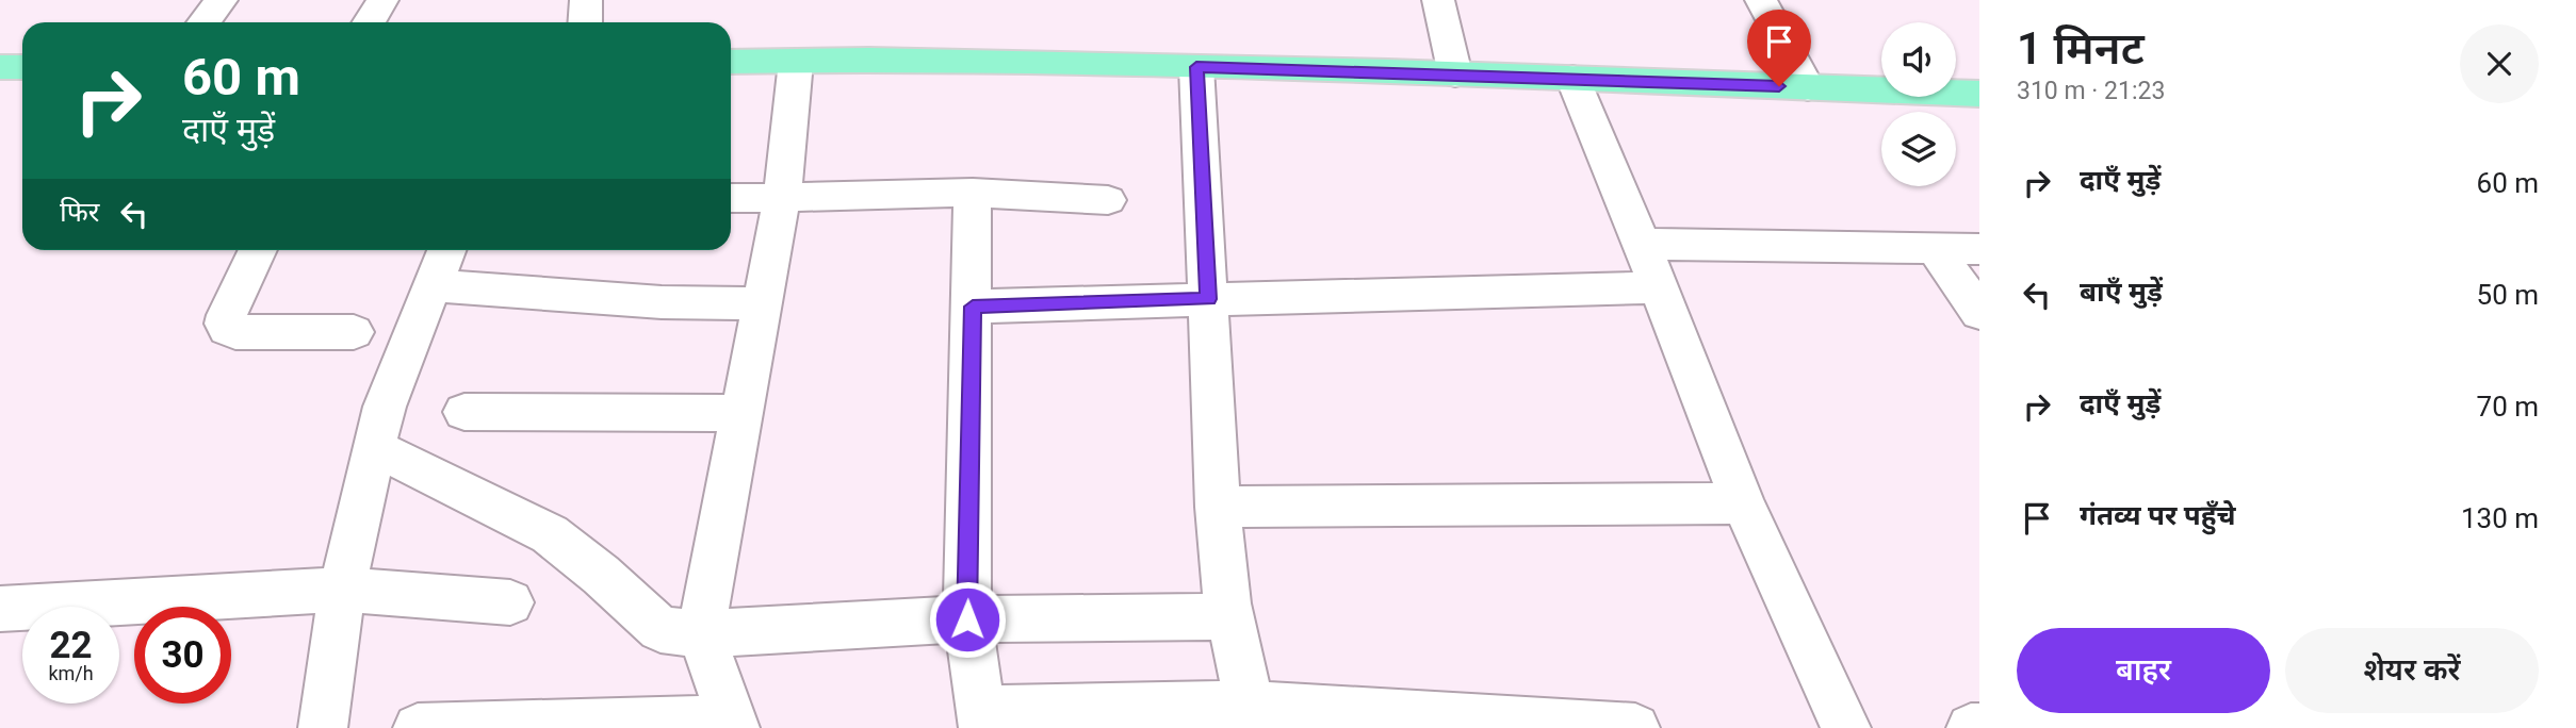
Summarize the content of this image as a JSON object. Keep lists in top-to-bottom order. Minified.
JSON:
{"page":{"heading":["1 मिनट","310 m · 21:23"],"turn":["60 m","दाएँ मुड़ें"],"list":[{"name":"दाएँ मुड़ें","value":"60 m"},{"name":"बाएँ मुड़ें","value":"50 m"},{"name":"दाएँ मुड़ें","value":"70 m"},{"name":"गंतव्य पर पहुँचे","value":"130 m"}],"then":"फिर","speed":"22 km/h","limit":"30","buttons":["बाहर","शेयर करें"]}}
